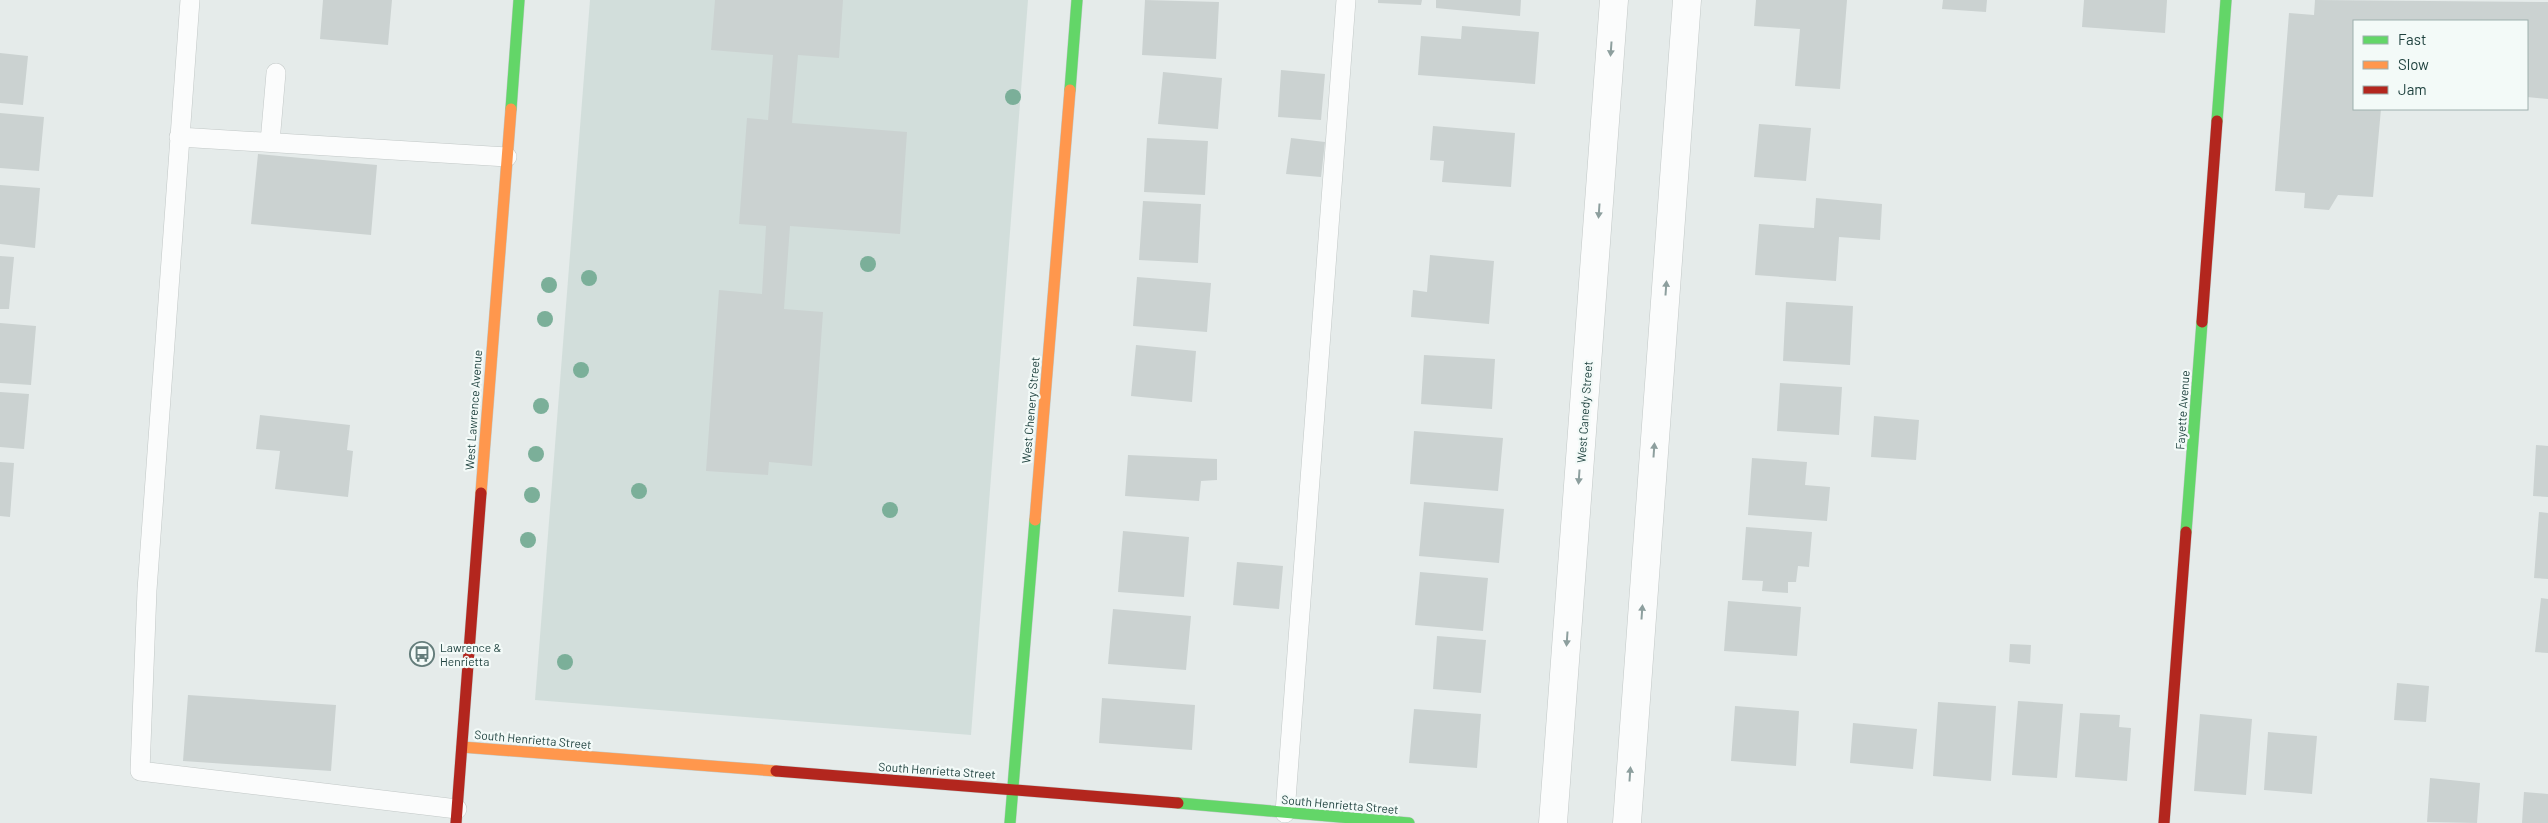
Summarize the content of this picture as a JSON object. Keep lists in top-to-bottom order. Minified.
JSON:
{"streets":{"street":["West Lawrence Avenue","West Chenery Street","Fayette Avenue","West Canedy Street","South Henrietta Street"]},"crossings":[["West Lawrence Avenue","South Henrietta Street"],["West Chenery Street","South Henrietta Street"]],"places":{"bus stop":["Lawrence & Henrietta"]},"legend":["Fast","Slow","Jam"]}
